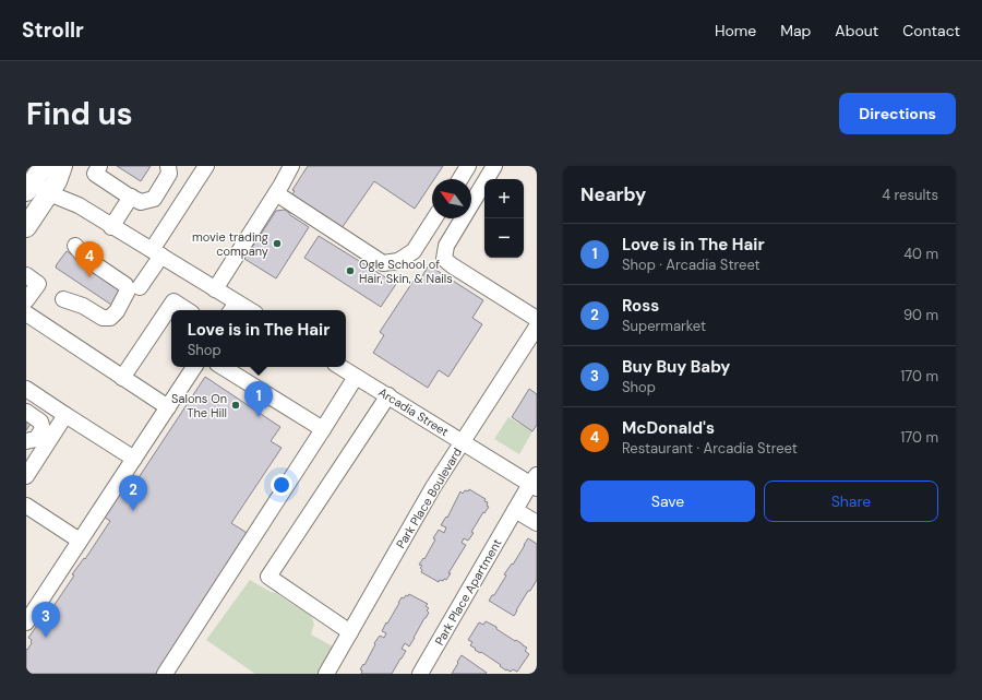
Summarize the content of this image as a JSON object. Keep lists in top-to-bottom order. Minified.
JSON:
{"streets":{"street":["Arcadia Street","Park Place Boulevard","Park Place Apartment"]},"crossings":[["Arcadia Street","Park Place Boulevard"],["Arcadia Street","Park Place Apartment"]],"places":["movie trading company","Ogle School of Hair, Skin, & Nails","Salons On The Hill"],"north":"top left","page":{"header":"Strollr","nav":["Home","Map","About","Contact"],"buttons":["Directions",["Save","Share"]],"title":"Find us","heading":["Nearby","4 results"],"map_buttons":["+","−"],"list":[{"mark":"1","name":"Love is in The Hair","note":"Shop · Arcadia Street","value":"40 m"},{"mark":"2","name":"Ross","note":"Supermarket","value":"90 m"},{"mark":"3","name":"Buy Buy Baby","note":"Shop","value":"170 m"},{"mark":"4","name":"McDonald's","note":"Restaurant · Arcadia Street","value":"170 m"}],"pins":["4","1","2","3"],"popup":["Love is in The Hair","Shop"]}}
